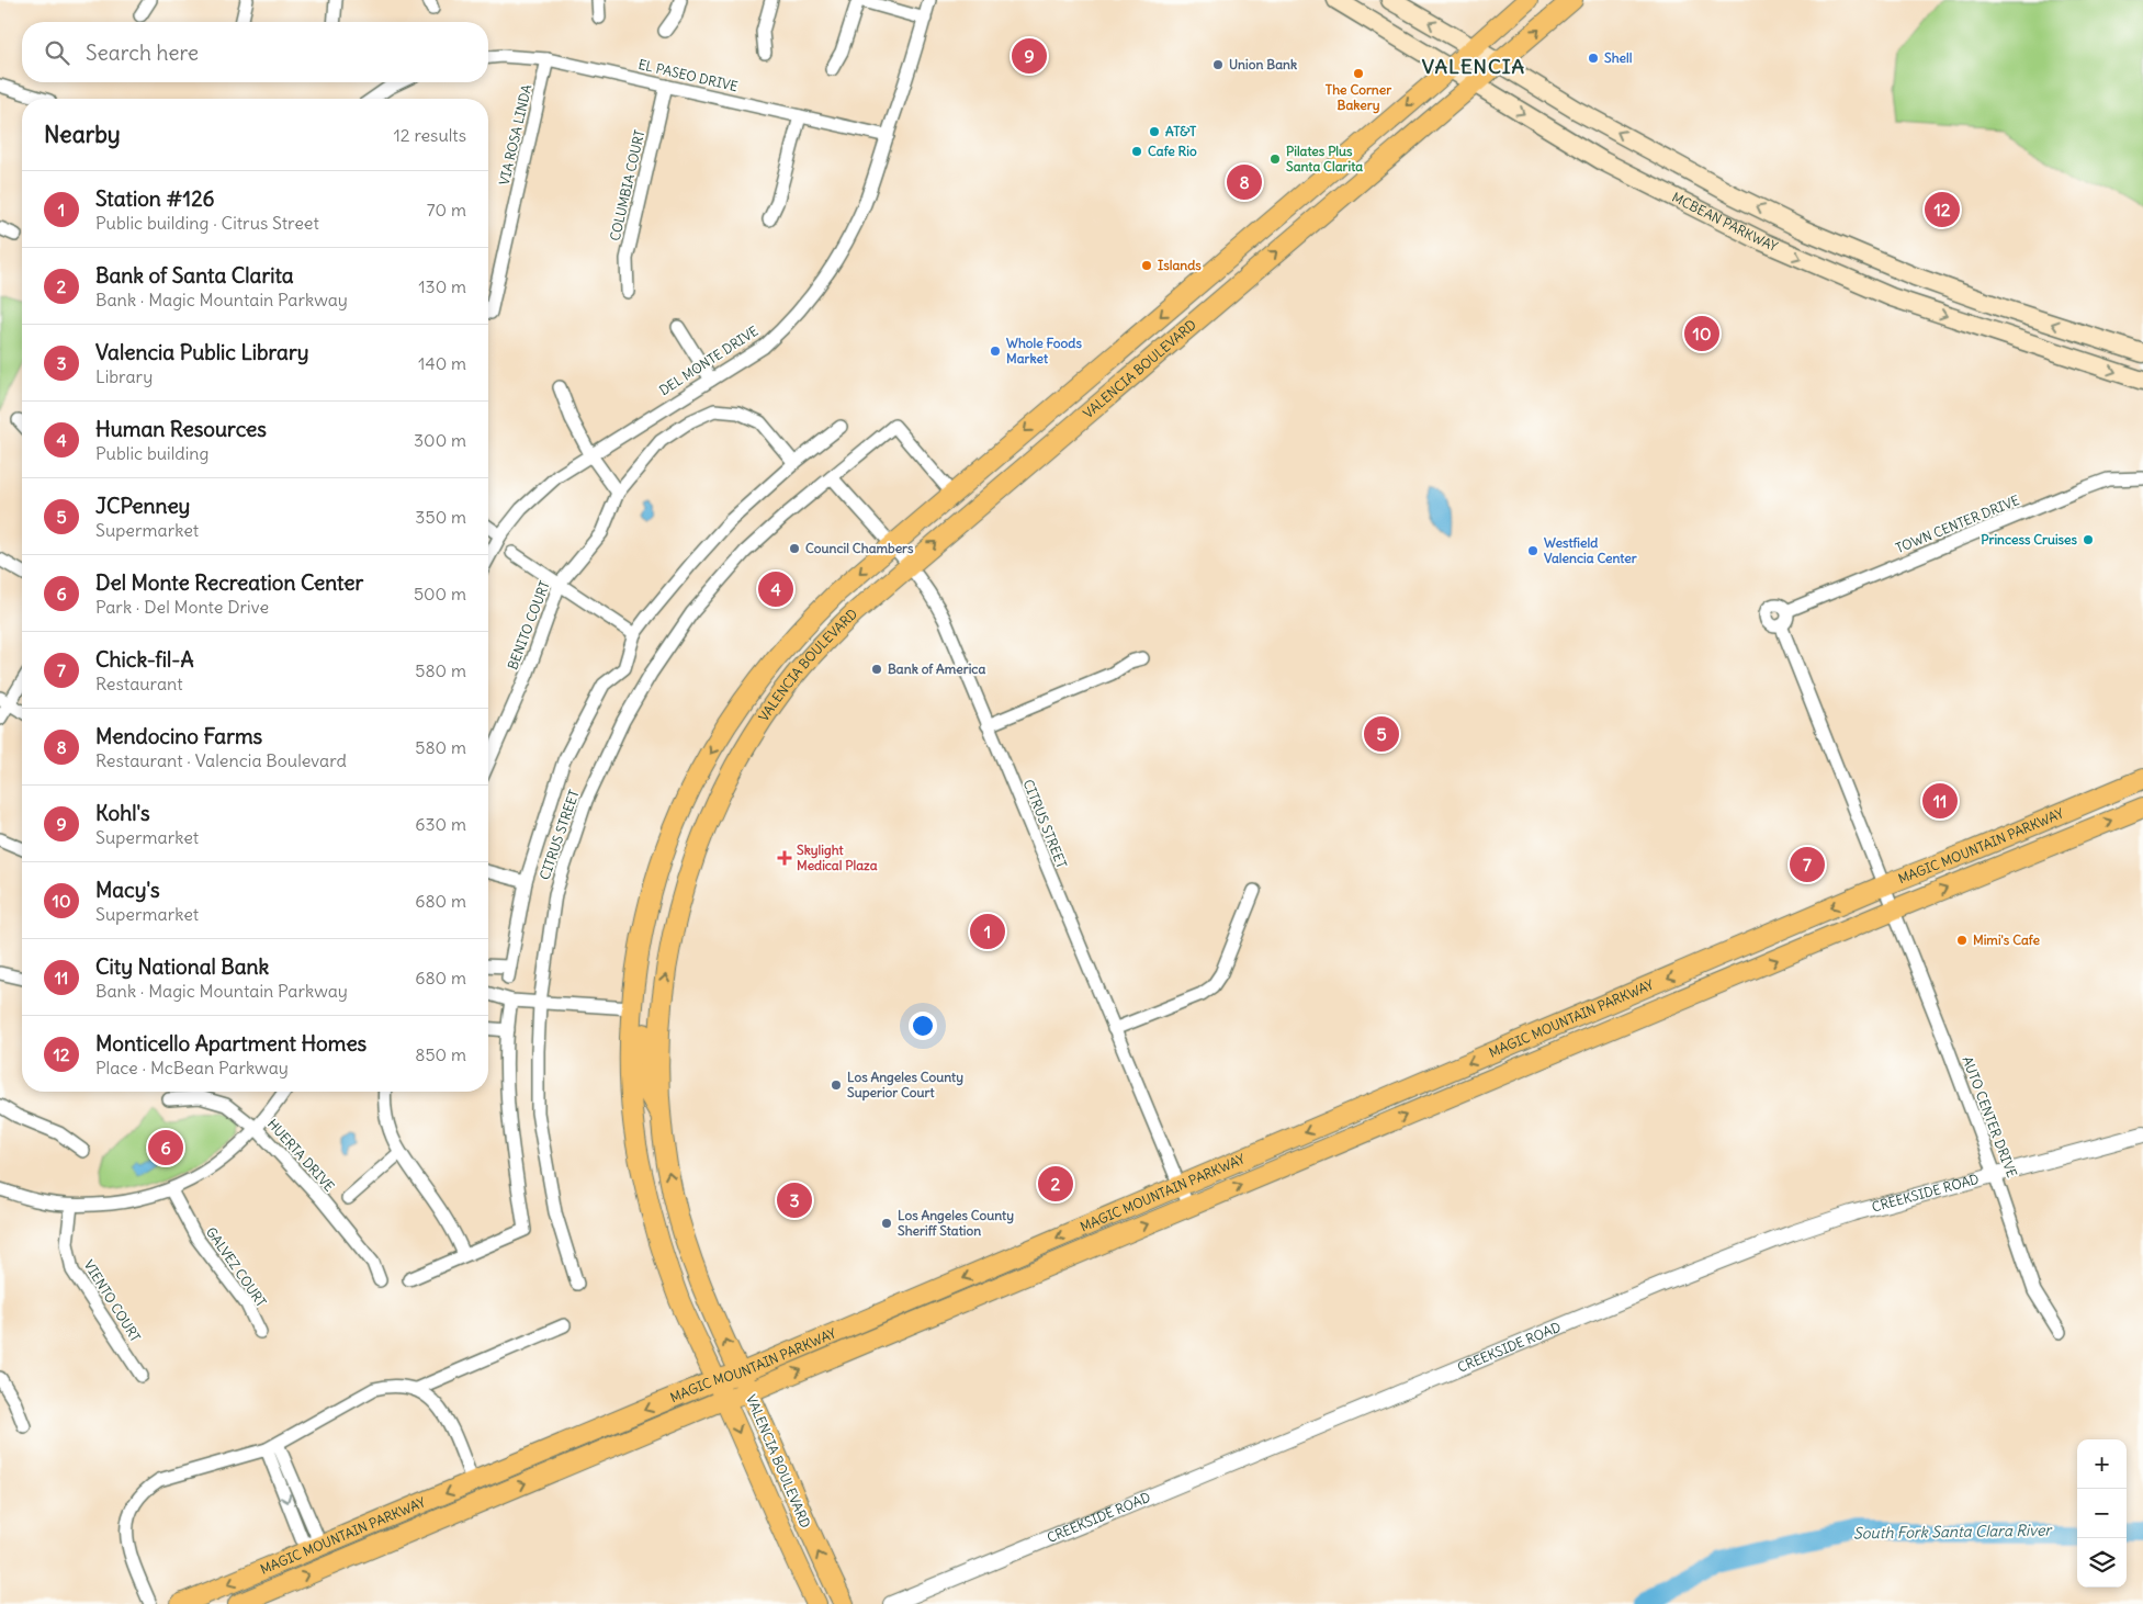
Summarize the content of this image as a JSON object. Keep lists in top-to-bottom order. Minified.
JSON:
{"streets":{"main road":["MCBEAN PARKWAY","VALENCIA BOULEVARD","MAGIC MOUNTAIN PARKWAY"],"street":["EL PASEO DRIVE","VIA ROSA LINDA","COLUMBIA COURT","DEL MONTE DRIVE","TOWN CENTER DRIVE","BENITO COURT","CITRUS STREET","AUTO CENTER DRIVE","HUERTA DRIVE","CREEKSIDE ROAD","GALVEZ COURT","VIENTO COURT"]},"crossings":[["EL PASEO DRIVE","VIA ROSA LINDA"],["EL PASEO DRIVE","COLUMBIA COURT"],["EL PASEO DRIVE","DEL MONTE DRIVE"],["MCBEAN PARKWAY","VALENCIA BOULEVARD"],["VALENCIA BOULEVARD","CITRUS STREET"],["VALENCIA BOULEVARD","MAGIC MOUNTAIN PARKWAY"],["CITRUS STREET","MAGIC MOUNTAIN PARKWAY"],["MAGIC MOUNTAIN PARKWAY","AUTO CENTER DRIVE"],["AUTO CENTER DRIVE","CREEKSIDE ROAD"]],"districts":["VALENCIA"],"water":["South Fork Santa Clara River"],"places":{"other":["Shell","Union Bank","The Corner Bakery","AT&T","Cafe Rio","Pilates Plus Santa Clarita","Islands","Whole Foods Market","Princess Cruises","Council Chambers","Westfield Valencia Center","Bank of America","Mimi's Cafe","Los Angeles County Superior Court","Los Angeles County Sheriff Station"],"health":["Skylight Medical Plaza"]},"page":{"search":"Search here","pins":["9","8","12","10","4","5","11","7","1","6","2","3"],"heading":["Nearby","12 results"],"list":[{"mark":"1","name":"Station #126","note":"Public building · Citrus Street","value":"70 m"},{"mark":"2","name":"Bank of Santa Clarita","note":"Bank · Magic Mountain Parkway","value":"130 m"},{"mark":"3","name":"Valencia Public Library","note":"Library","value":"140 m"},{"mark":"4","name":"Human Resources","note":"Public building","value":"300 m"},{"mark":"5","name":"JCPenney","note":"Supermarket","value":"350 m"},{"mark":"6","name":"Del Monte Recreation Center","note":"Park · Del Monte Drive","value":"500 m"},{"mark":"7","name":"Chick-fil-A","note":"Restaurant","value":"580 m"},{"mark":"8","name":"Mendocino Farms","note":"Restaurant · Valencia Boulevard","value":"580 m"},{"mark":"9","name":"Kohl's","note":"Supermarket","value":"630 m"},{"mark":"10","name":"Macy's","note":"Supermarket","value":"680 m"},{"mark":"11","name":"City National Bank","note":"Bank · Magic Mountain Parkway","value":"680 m"},{"mark":"12","name":"Monticello Apartment Homes","note":"Place · McBean Parkway","value":"850 m"}],"map_buttons":["+","−"]}}
